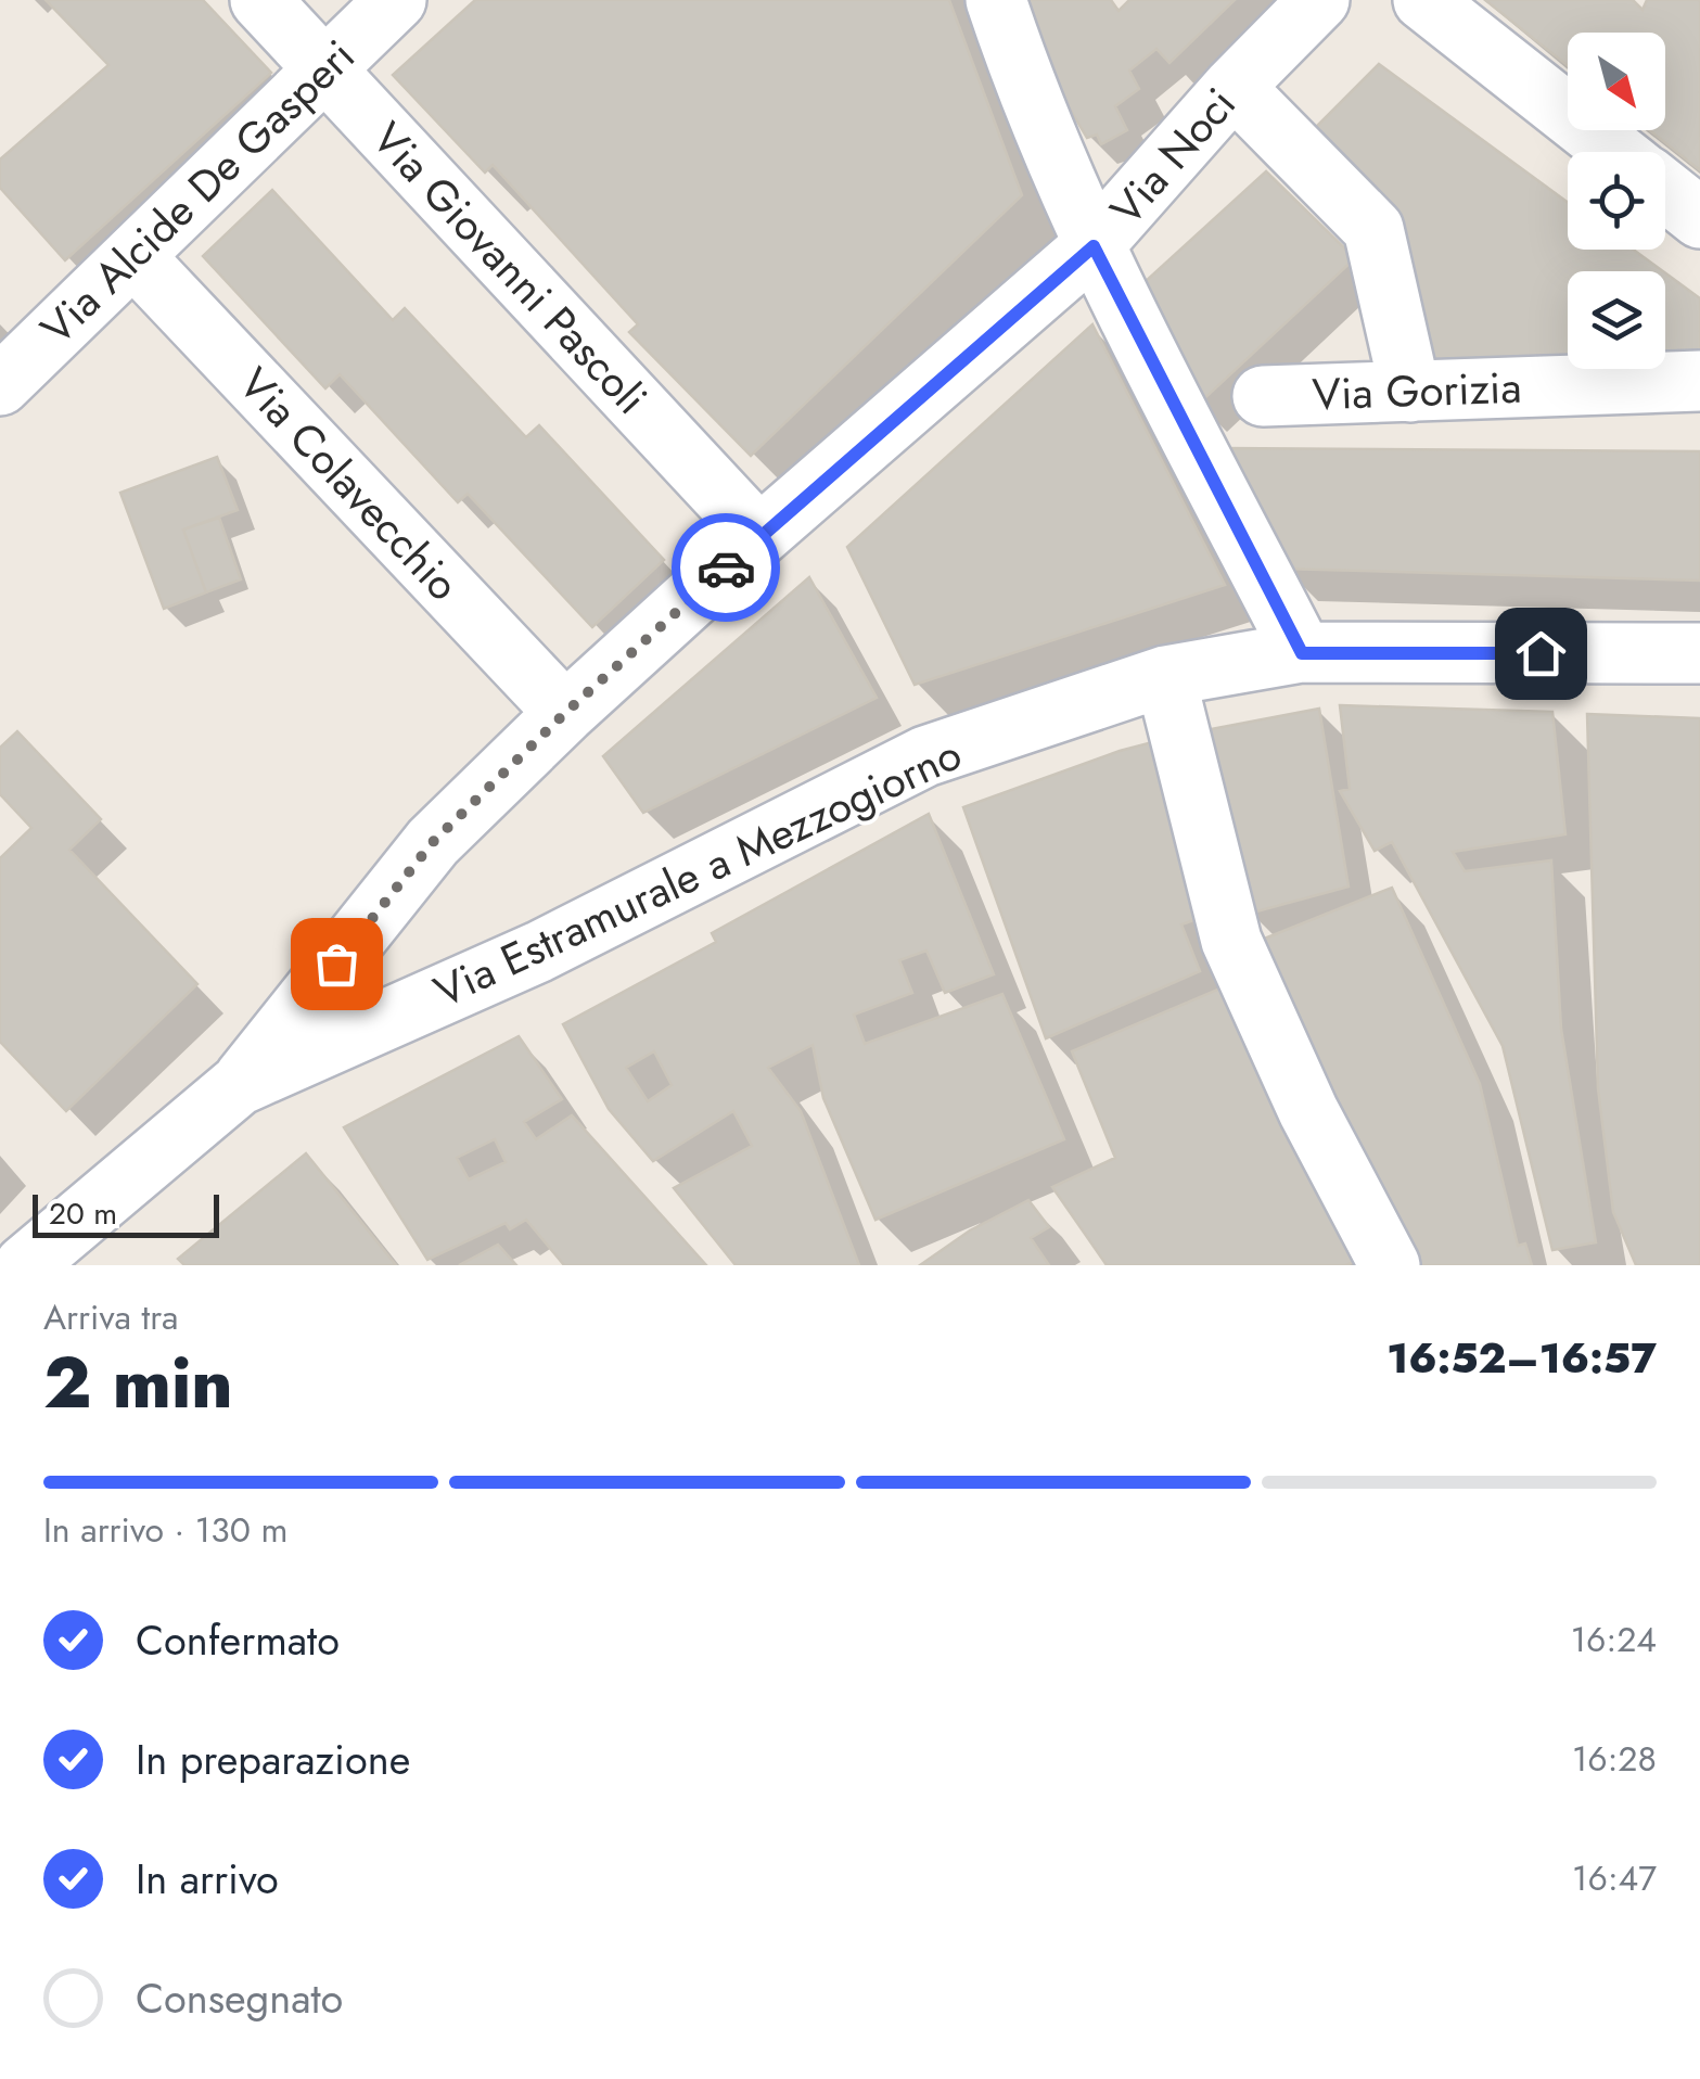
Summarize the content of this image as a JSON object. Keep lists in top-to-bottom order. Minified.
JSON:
{"streets":{"street":["Via Noci","Via Alcide De Gasperi","Via Giovanni Pascoli","Via Gorizia","Via Colavecchio","Via Estramurale a Mezzogiorno"]},"crossings":[["Via Noci","Via Giovanni Pascoli"],["Via Noci","Via Colavecchio"],["Via Noci","Via Estramurale a Mezzogiorno"],["Via Alcide De Gasperi","Via Giovanni Pascoli"],["Via Alcide De Gasperi","Via Colavecchio"]],"scale_bar":"20 m","north":"bottom right","page":{"scale":"20 m","heading":["2 min","Arriva tra","16:52–16:57"],"bar":"In arrivo · 130 m","list":[["Confermato","16:24"],["In preparazione","16:28"],["In arrivo","16:47"],"Consegnato"]}}
